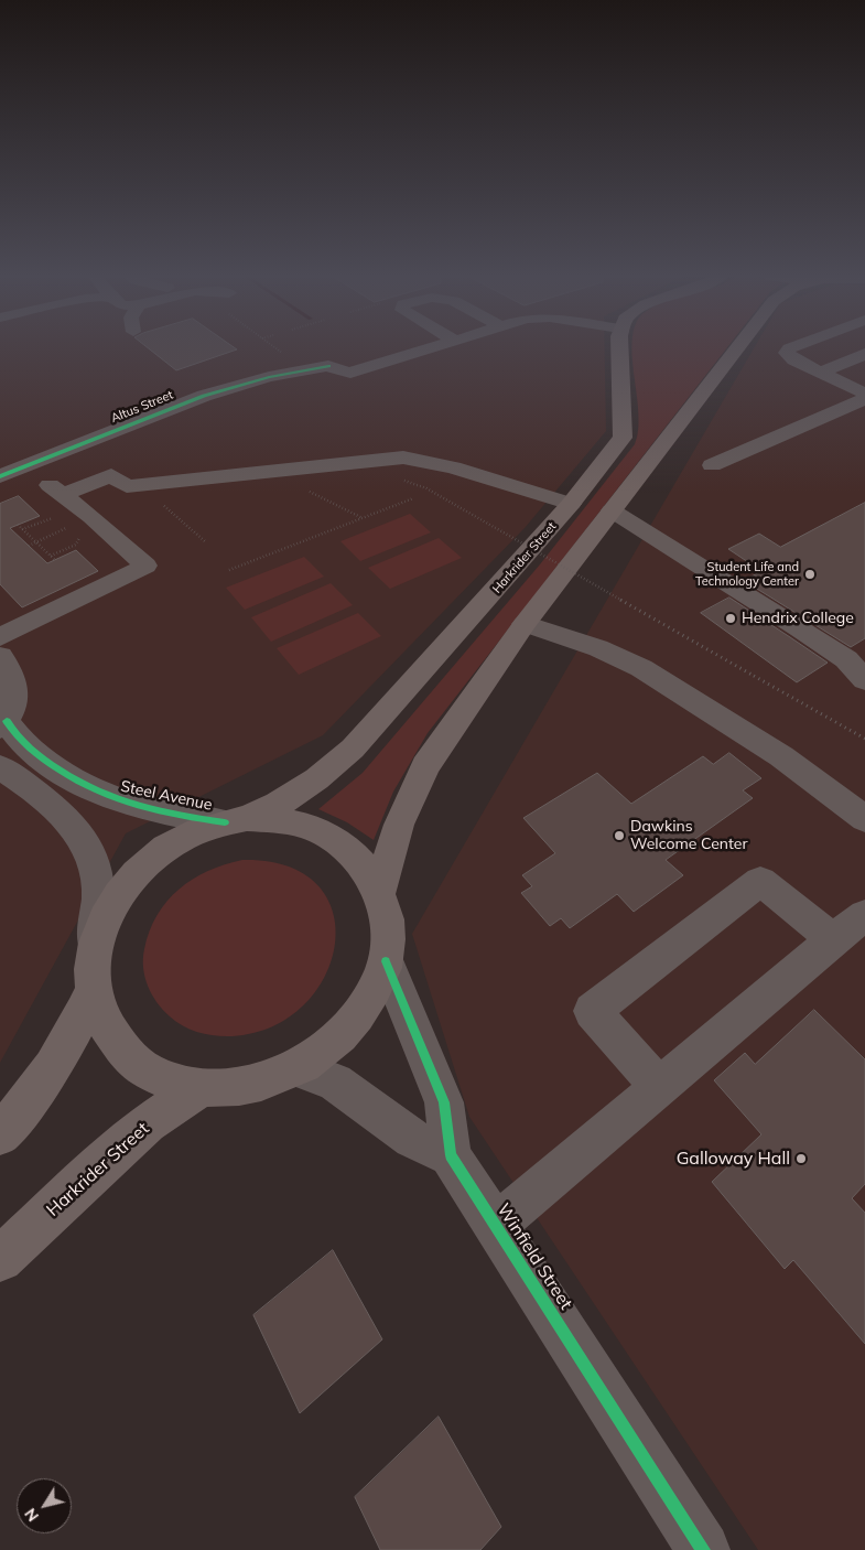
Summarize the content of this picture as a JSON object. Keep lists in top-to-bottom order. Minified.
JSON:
{"streets":{"main road":["Harkrider Street"],"street":["Altus Street","Steel Avenue","Winfield Street"]},"crossings":[["Harkrider Street","Steel Avenue"]],"places":["Student Life and Technology Center","Hendrix College","Dawkins Welcome Center","Galloway Hall"],"north":"bottom left"}
